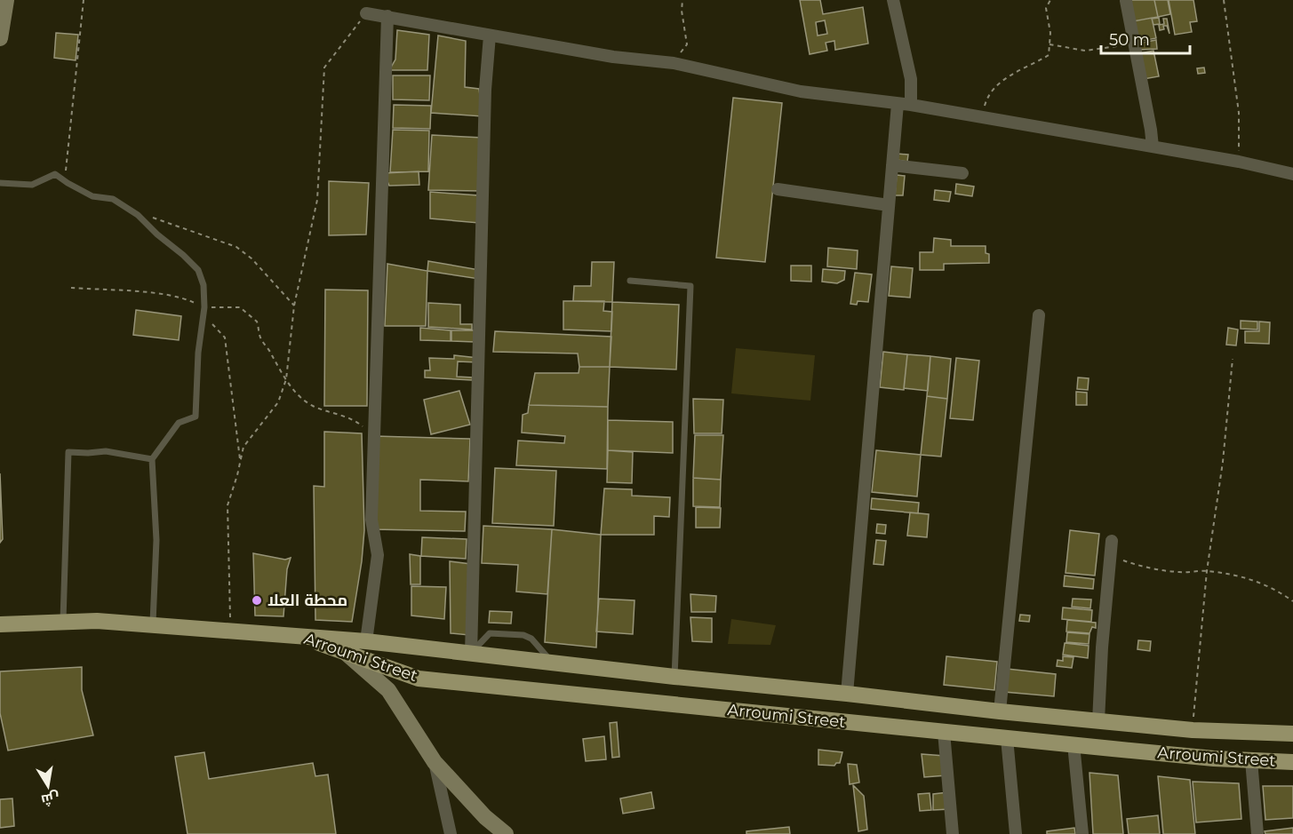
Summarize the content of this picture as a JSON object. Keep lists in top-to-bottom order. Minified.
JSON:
{"streets":{"main road":["Arroumi Street"]},"places":["محطة العلا"],"scale_bar":"50 m","north":"bottom"}
